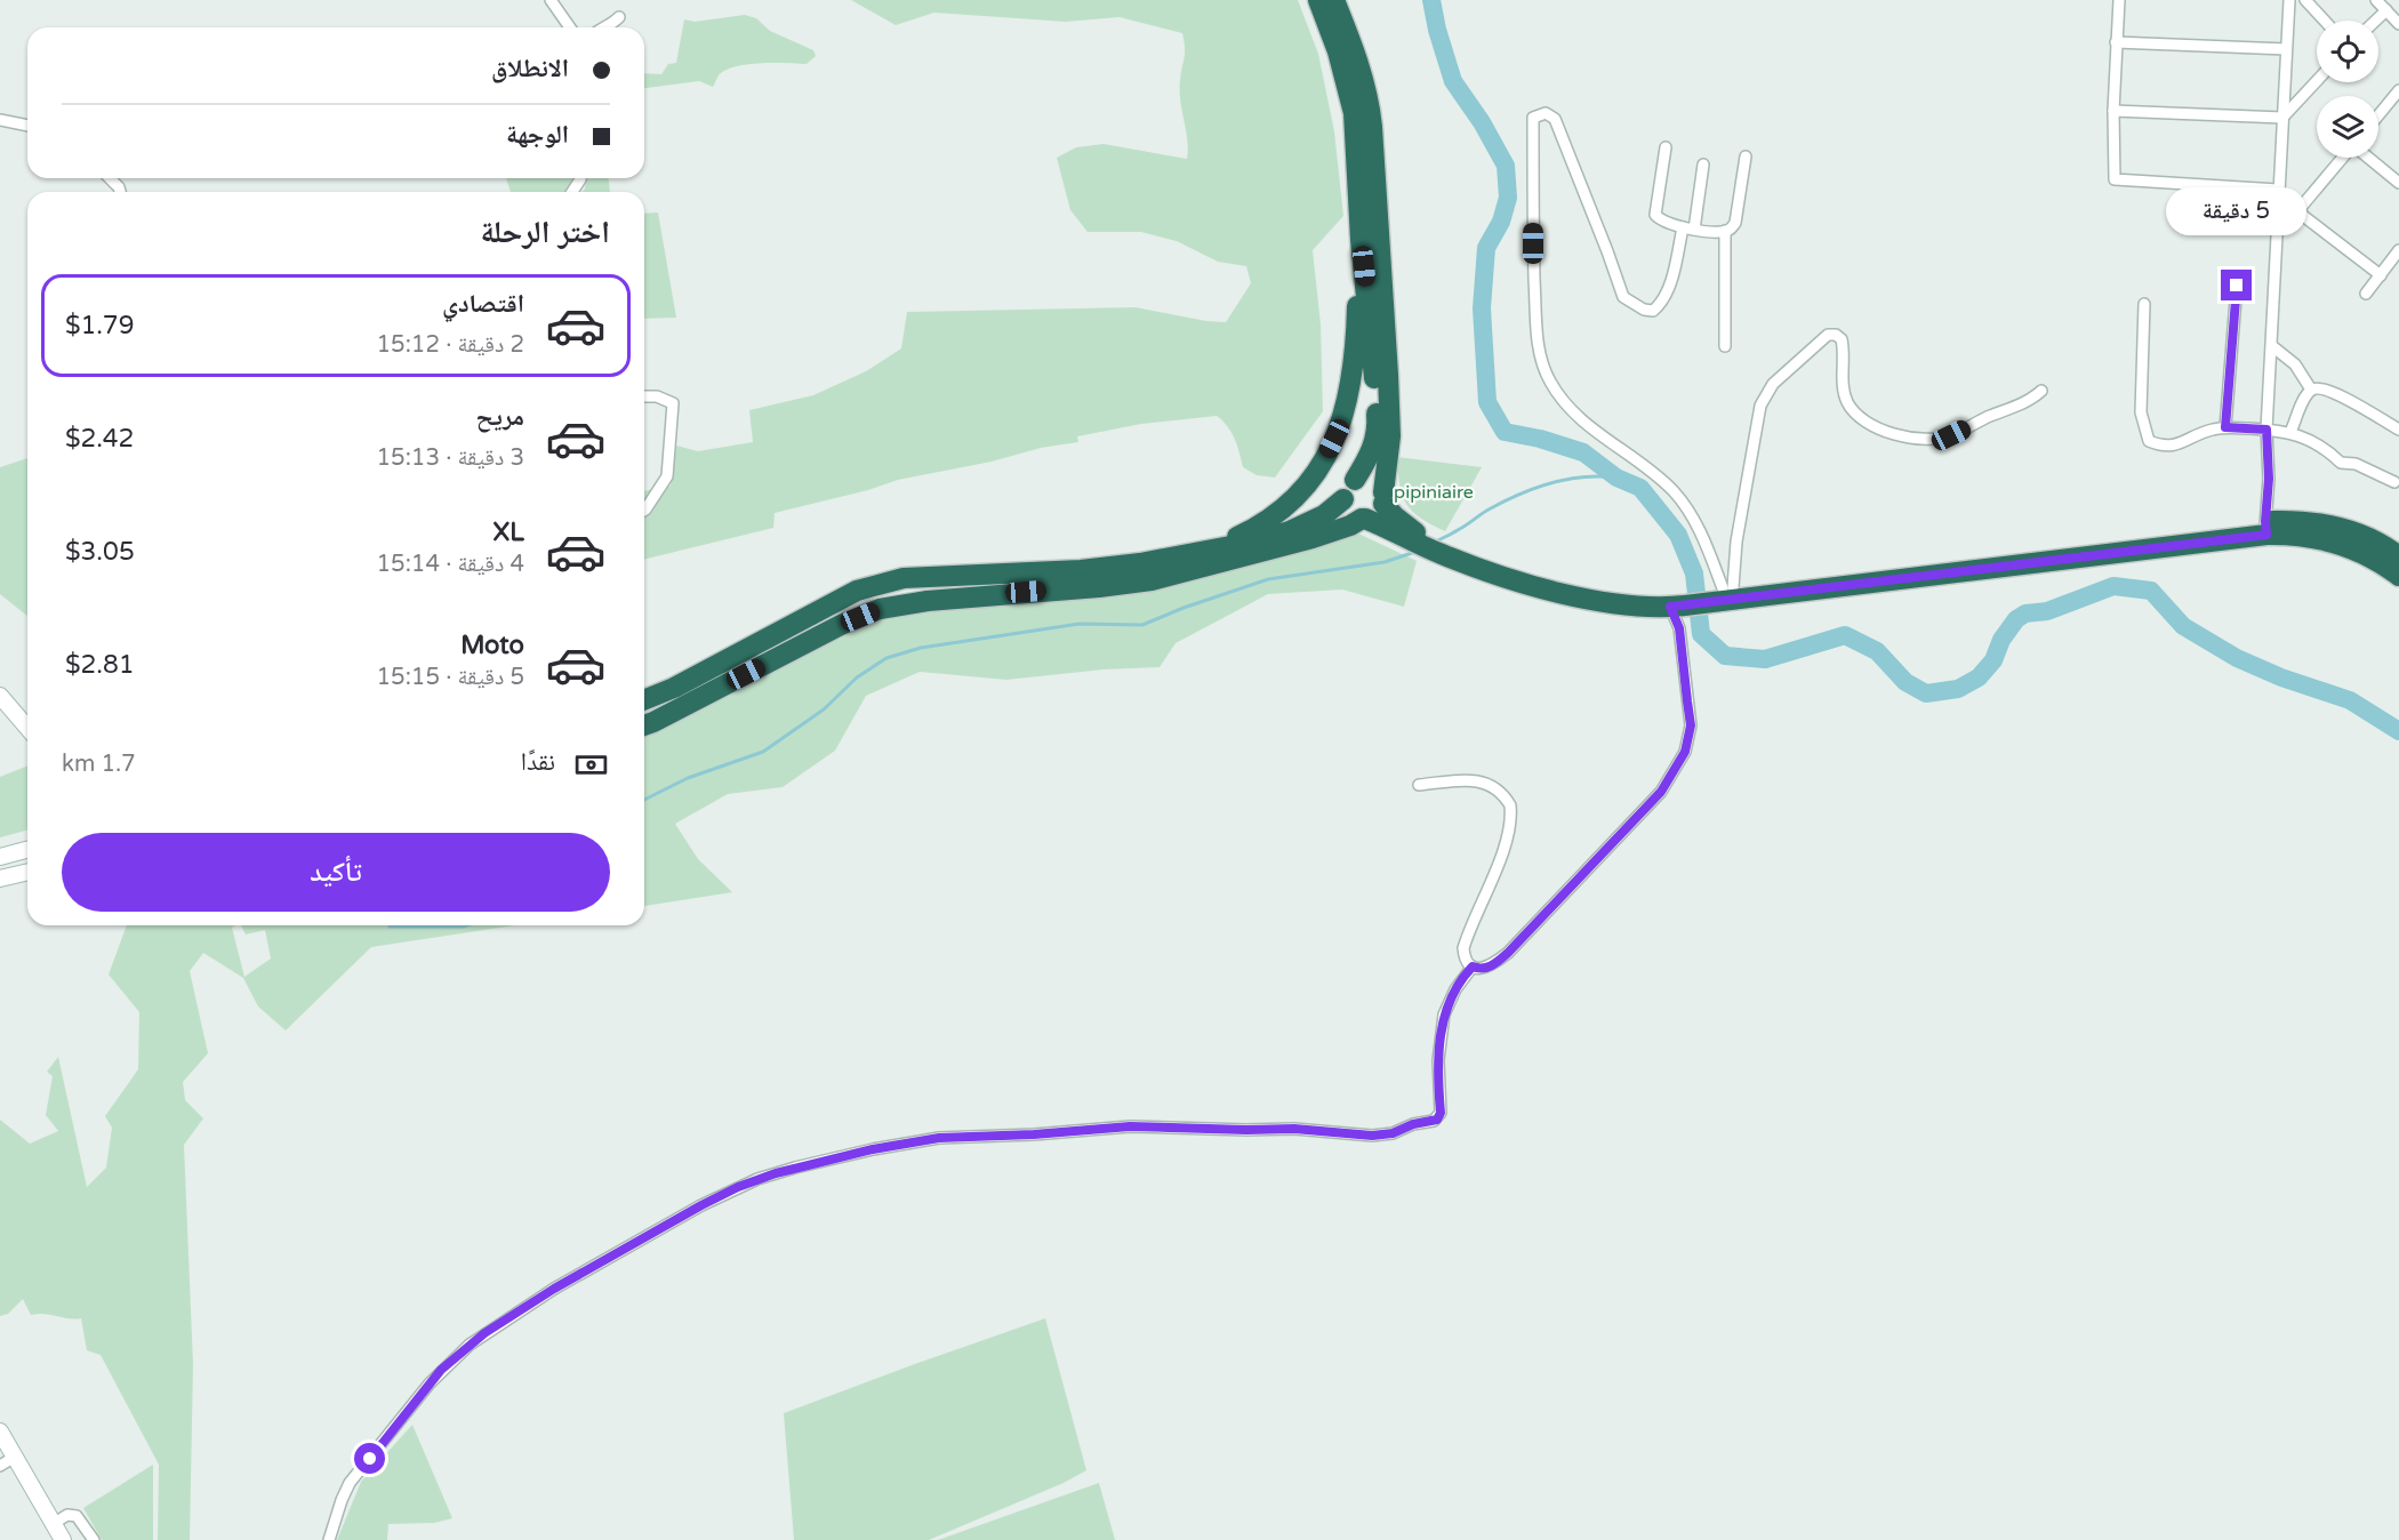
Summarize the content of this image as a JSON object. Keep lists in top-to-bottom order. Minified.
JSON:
{"parks":["pipiniaire"],"page":{"banner":["الانطلاق","الوجهة"],"bubble":"5 دقيقة","heading":"اختر الرحلة","list":[{"name":"اقتصادي","note":"2 دقيقة · 15:12","value":"$1.79"},{"name":"مريح","note":"3 دقيقة · 15:13","value":"$2.42"},{"name":"XL","note":"4 دقيقة · 15:14","value":"$3.05"},{"name":"Moto","note":"5 دقيقة · 15:15","value":"$2.81"}],"pay":["نقدًا","1.7 km"],"buttons":"تأكيد"}}
